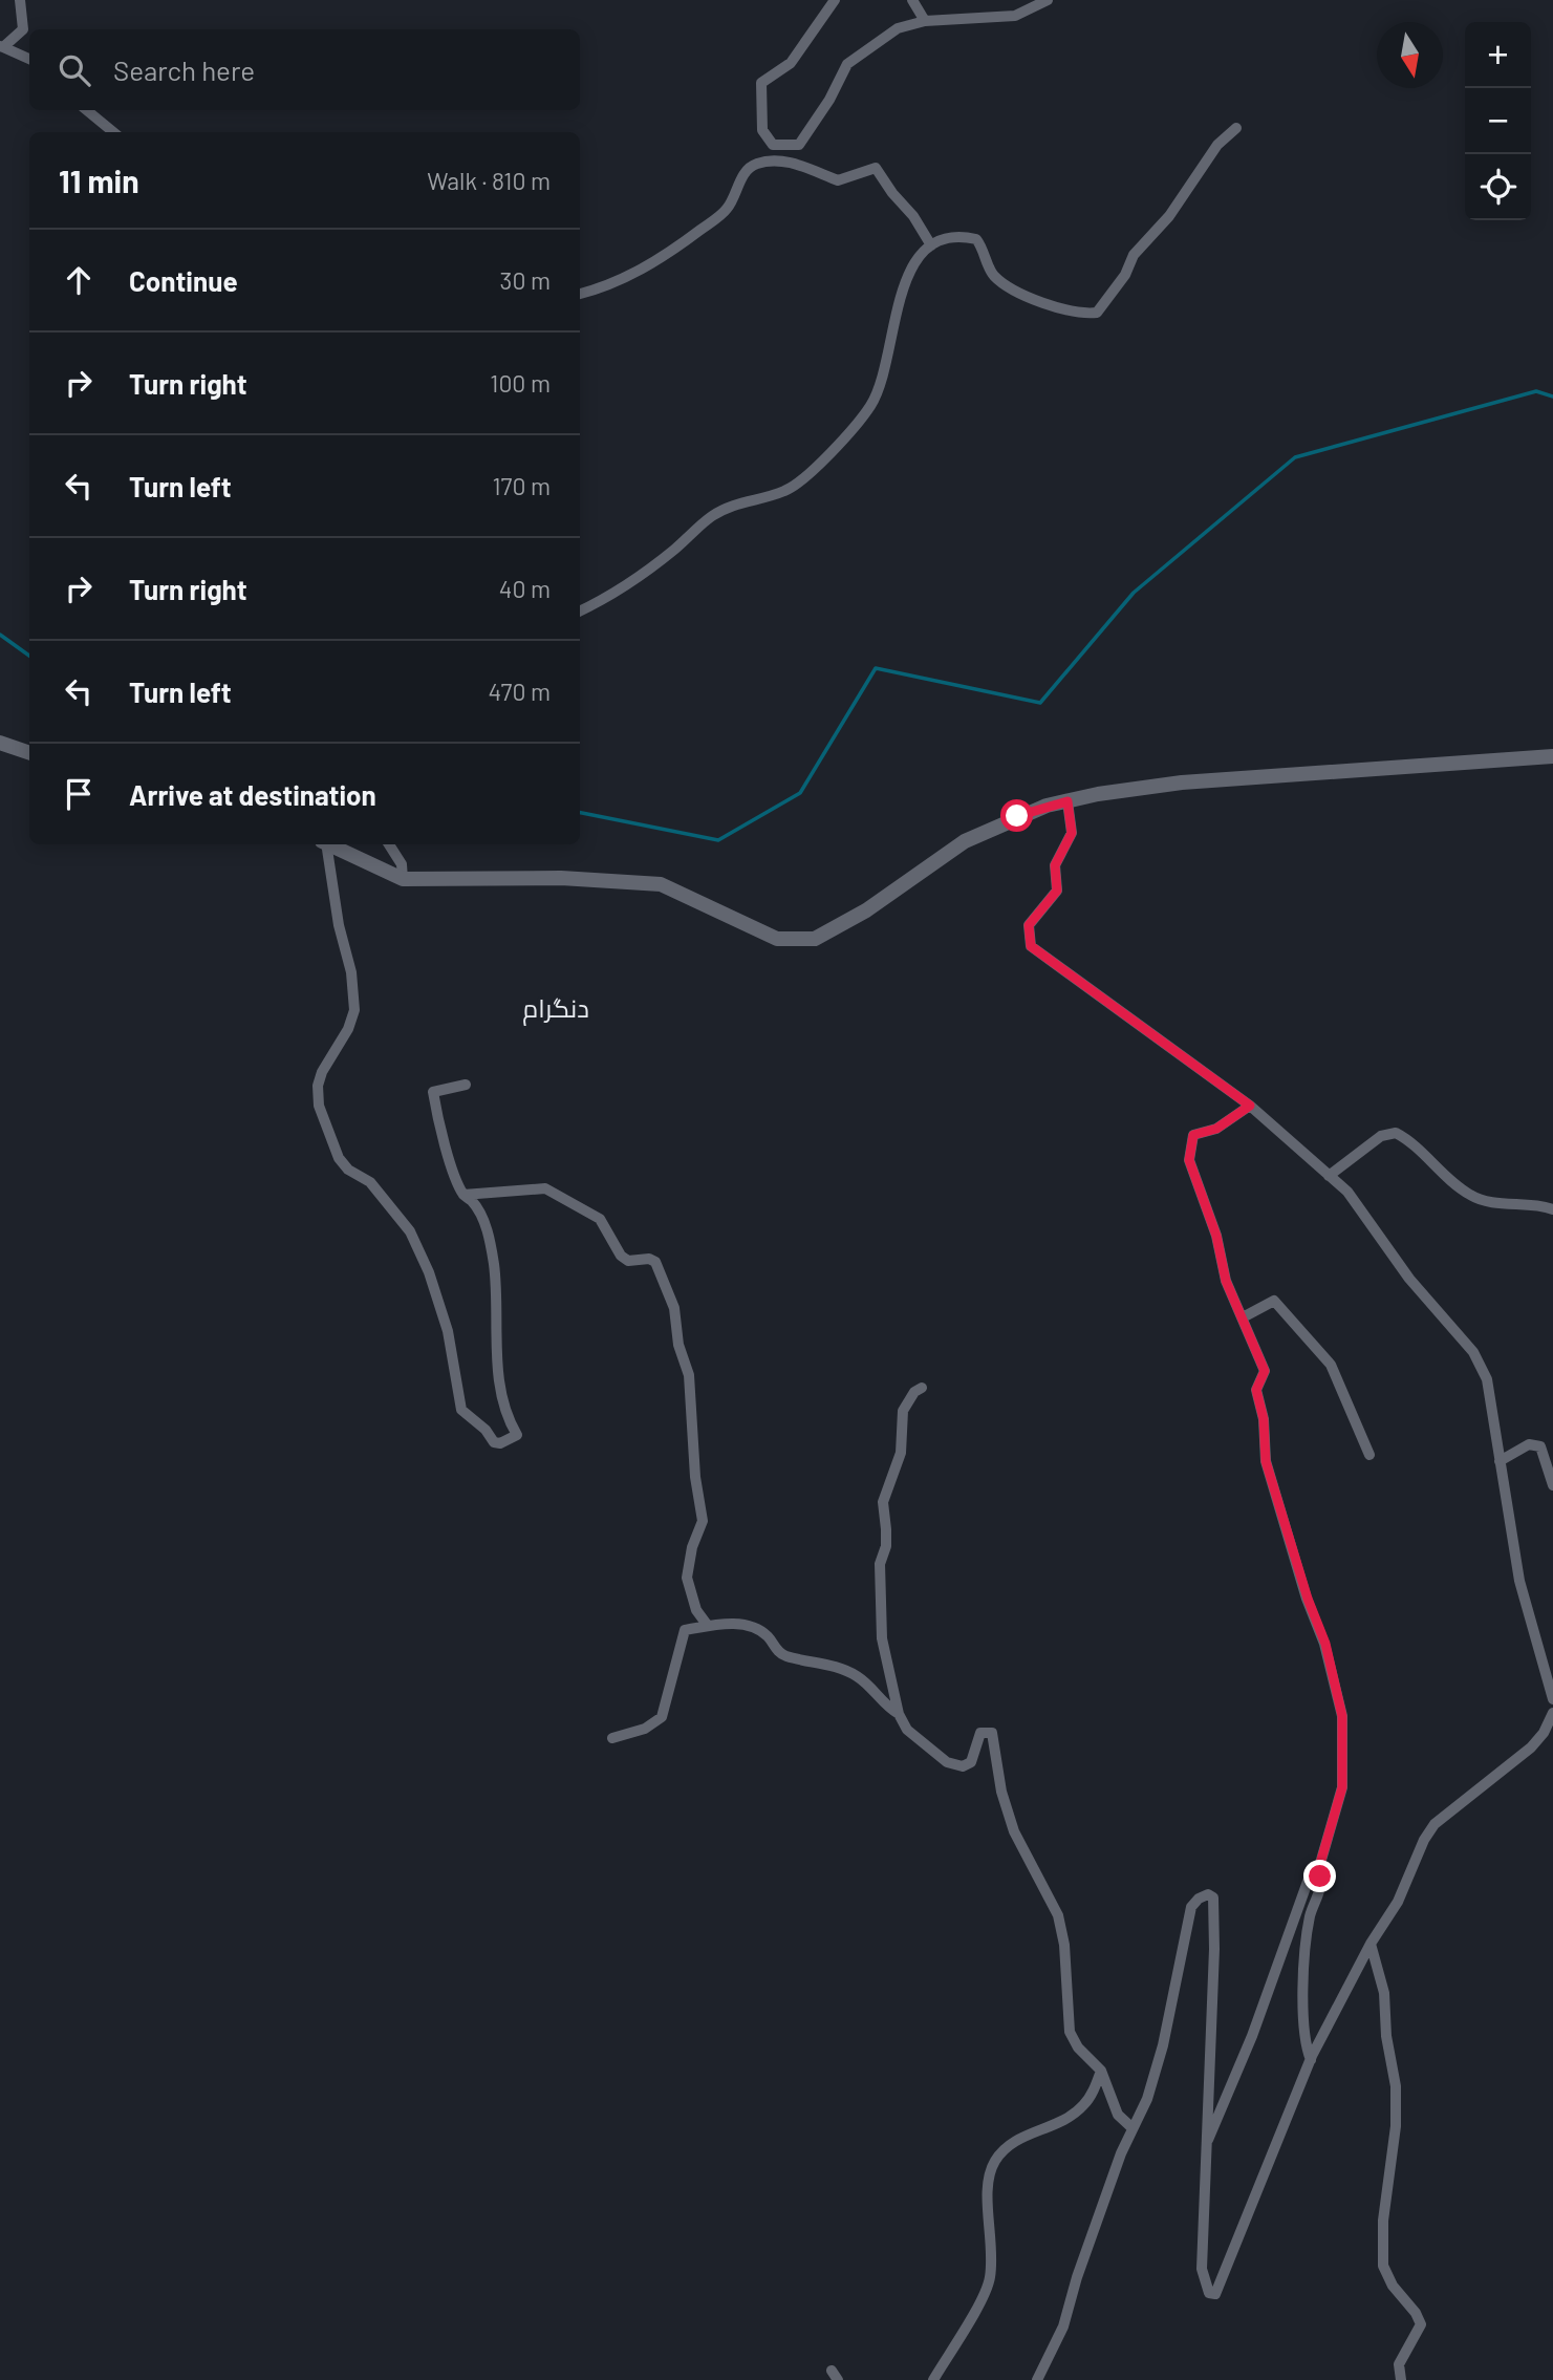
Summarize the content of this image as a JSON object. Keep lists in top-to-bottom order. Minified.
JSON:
{"districts":["دنگرام"],"north":"bottom","page":{"map_buttons":["+","−"],"search":"Search here","heading":["11 min","Walk · 810 m"],"list":[["Continue","30 m"],["Turn right","100 m"],["Turn left","170 m"],["Turn right","40 m"],["Turn left","470 m"],"Arrive at destination"]}}
